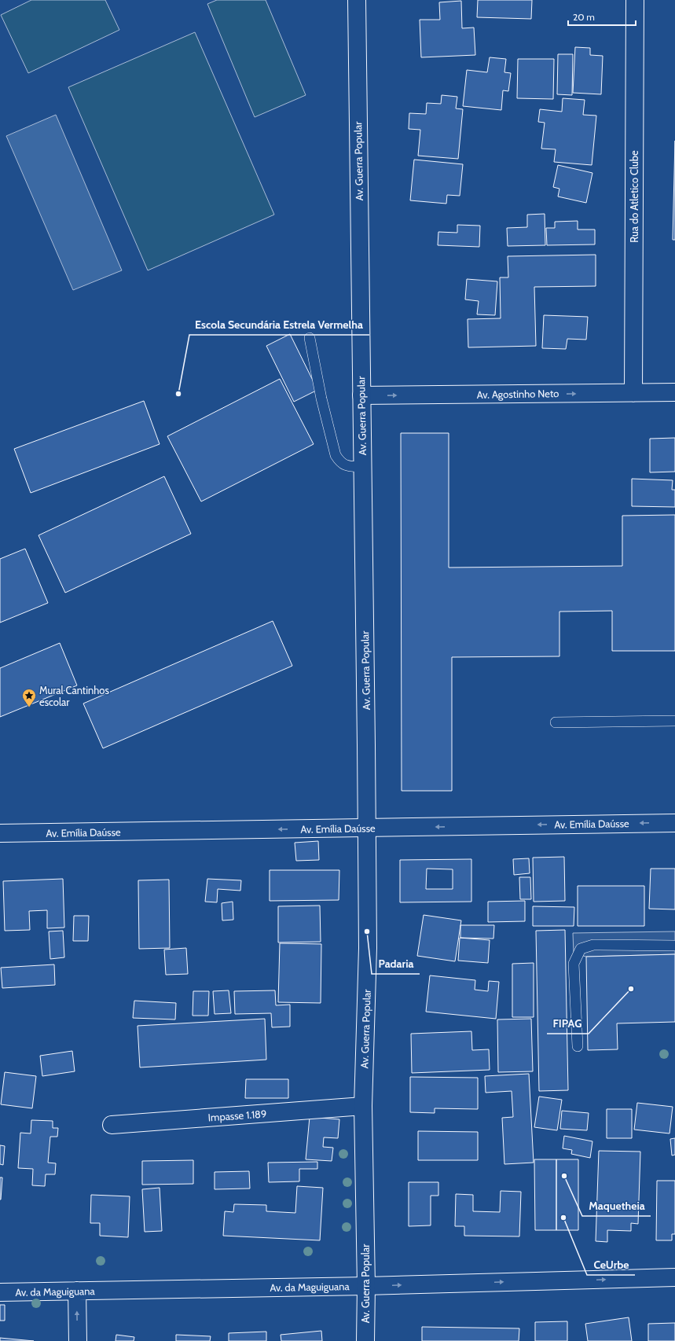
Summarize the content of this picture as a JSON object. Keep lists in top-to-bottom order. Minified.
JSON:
{"streets":{"street":["Av. Guerra Popular","Rua do Atletico Clube","Av. Agostinho Neto","Av. Emília Daússe","Impasse 1.189","Av. da Maguiguana"]},"crossings":[["Av. Guerra Popular","Av. Agostinho Neto"],["Av. Guerra Popular","Av. Emília Daússe"],["Av. Guerra Popular","Impasse 1.189"],["Av. Guerra Popular","Av. da Maguiguana"],["Rua do Atletico Clube","Av. Agostinho Neto"]],"one_way":["Av. Agostinho Neto","Av. Emília Daússe","Av. da Maguiguana"],"places":{"other":["Escola Secundária Estrela Vermelha","Padaria","FIPAG","Maquetheia","CeUrbe"],"place":["Mural Cantinhos escolar"]},"scale_bar":"20 m"}
